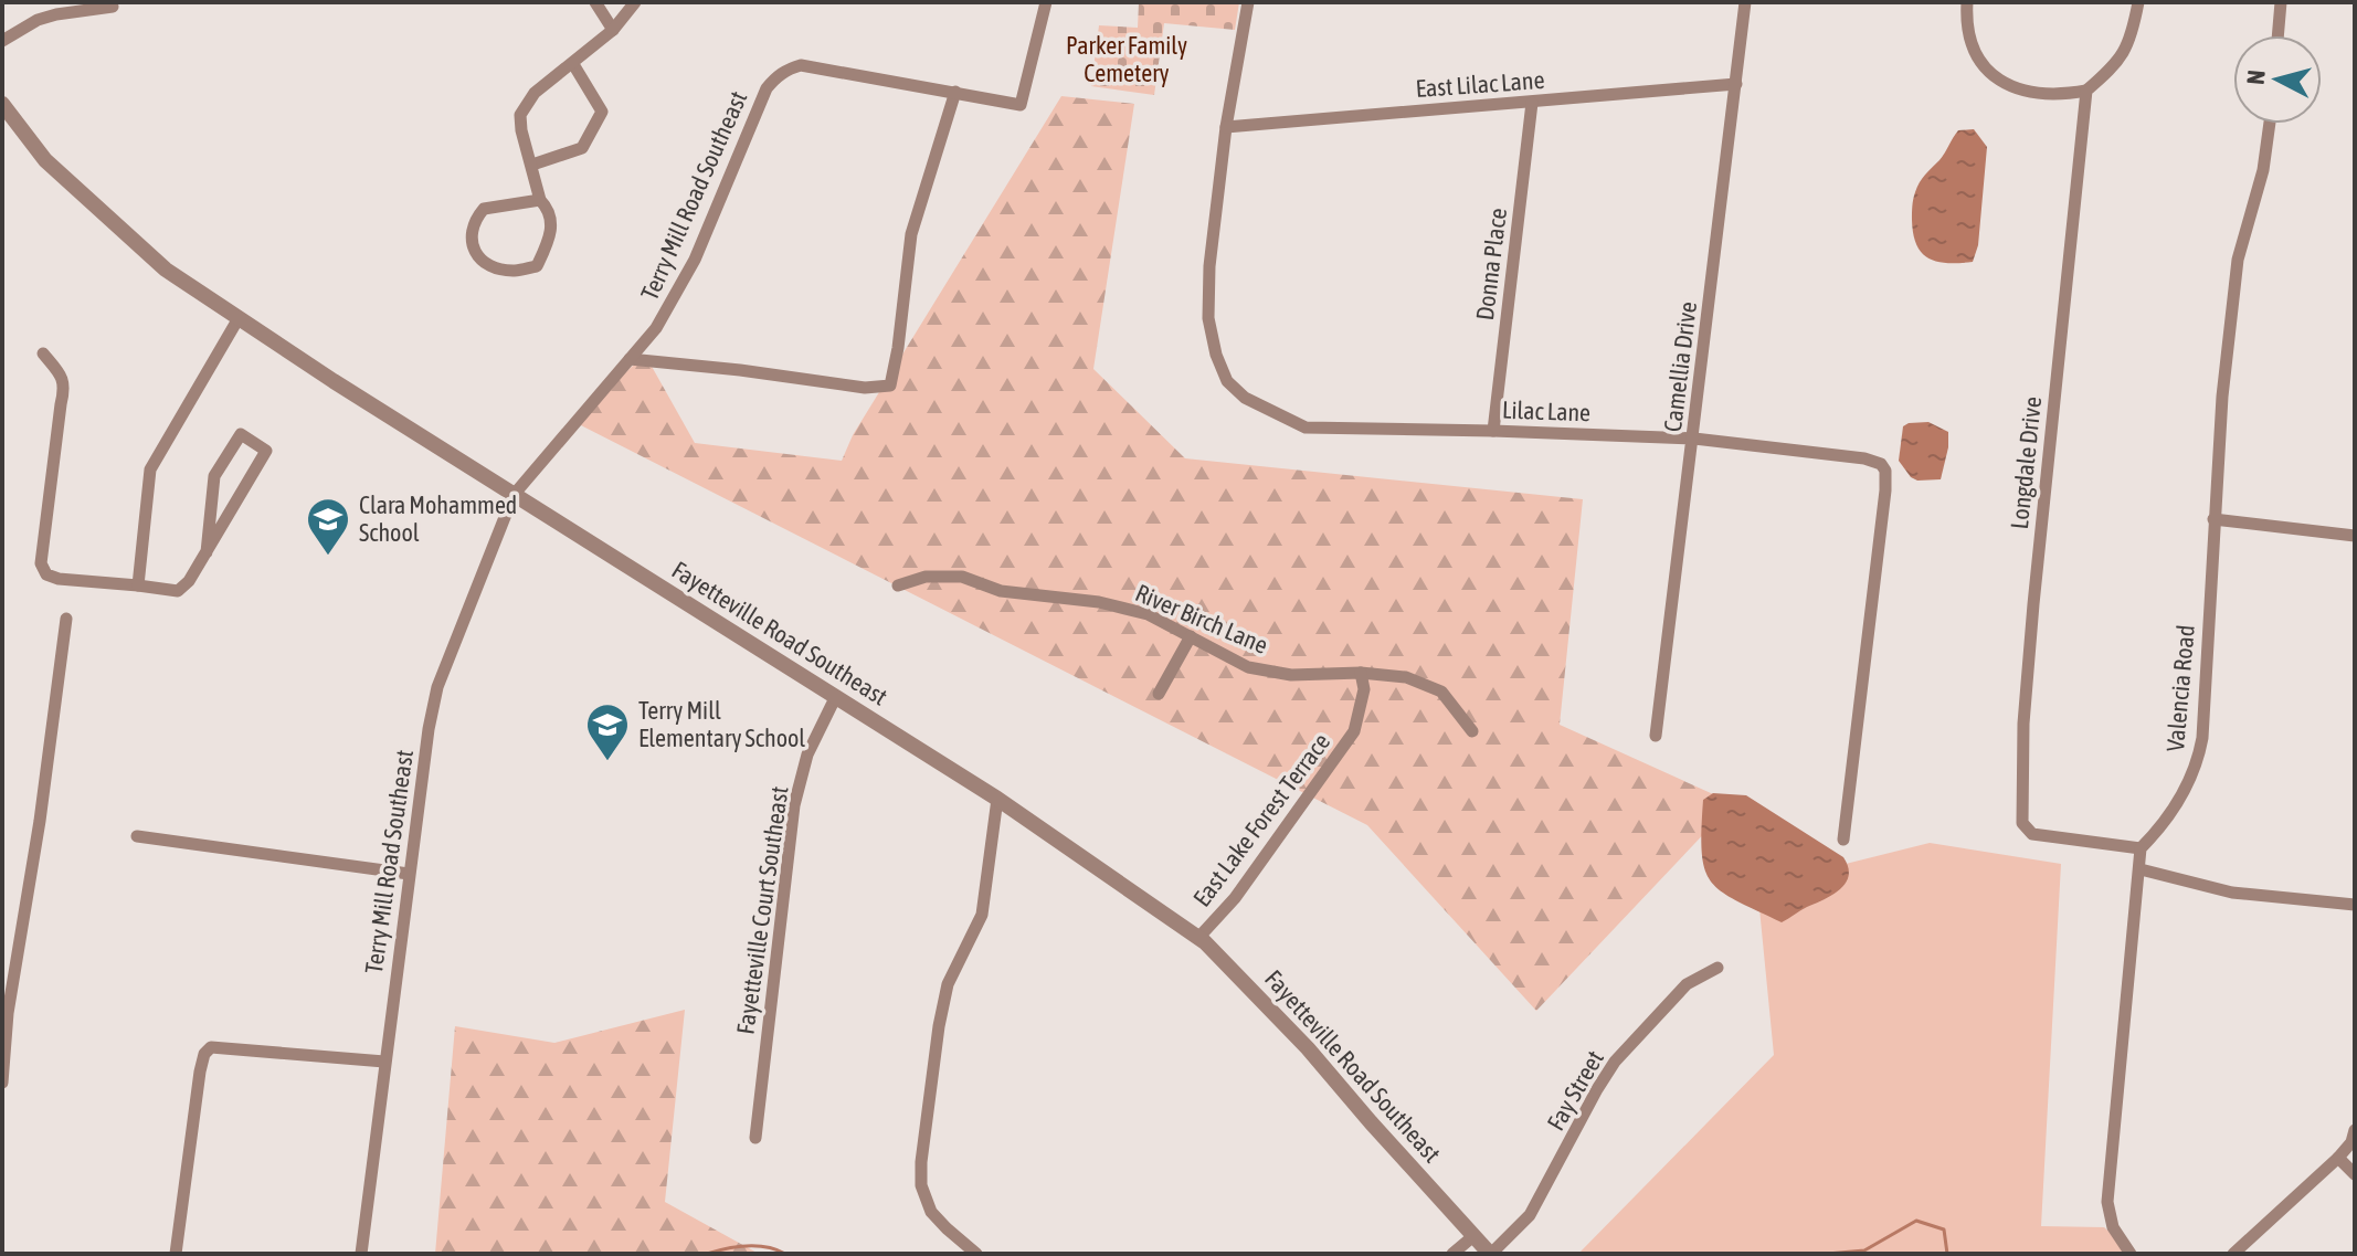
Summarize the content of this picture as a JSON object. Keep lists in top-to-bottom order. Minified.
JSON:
{"streets":{"street":["East Lilac Lane","Terry Mill Road Southeast","Donna Place","Camellia Drive","Lilac Lane","Longdale Drive","River Birch Lane","Fayetteville Road Southeast","Valencia Road","East Lake Forest Terrace","Fayetteville Court Southeast","Fay Street"]},"crossings":[["East Lilac Lane","Donna Place"],["East Lilac Lane","Camellia Drive"],["East Lilac Lane","Lilac Lane"],["Terry Mill Road Southeast","Fayetteville Road Southeast"],["Donna Place","Lilac Lane"],["Camellia Drive","Lilac Lane"],["Longdale Drive","Valencia Road"],["River Birch Lane","East Lake Forest Terrace"],["Fayetteville Road Southeast","East Lake Forest Terrace"],["Fayetteville Road Southeast","Fayetteville Court Southeast"],["Fayetteville Road Southeast","Fay Street"]],"parks":["Parker Family Cemetery"],"places":{"school or university":["Clara Mohammed School","Terry Mill Elementary School"]},"north":"left"}
